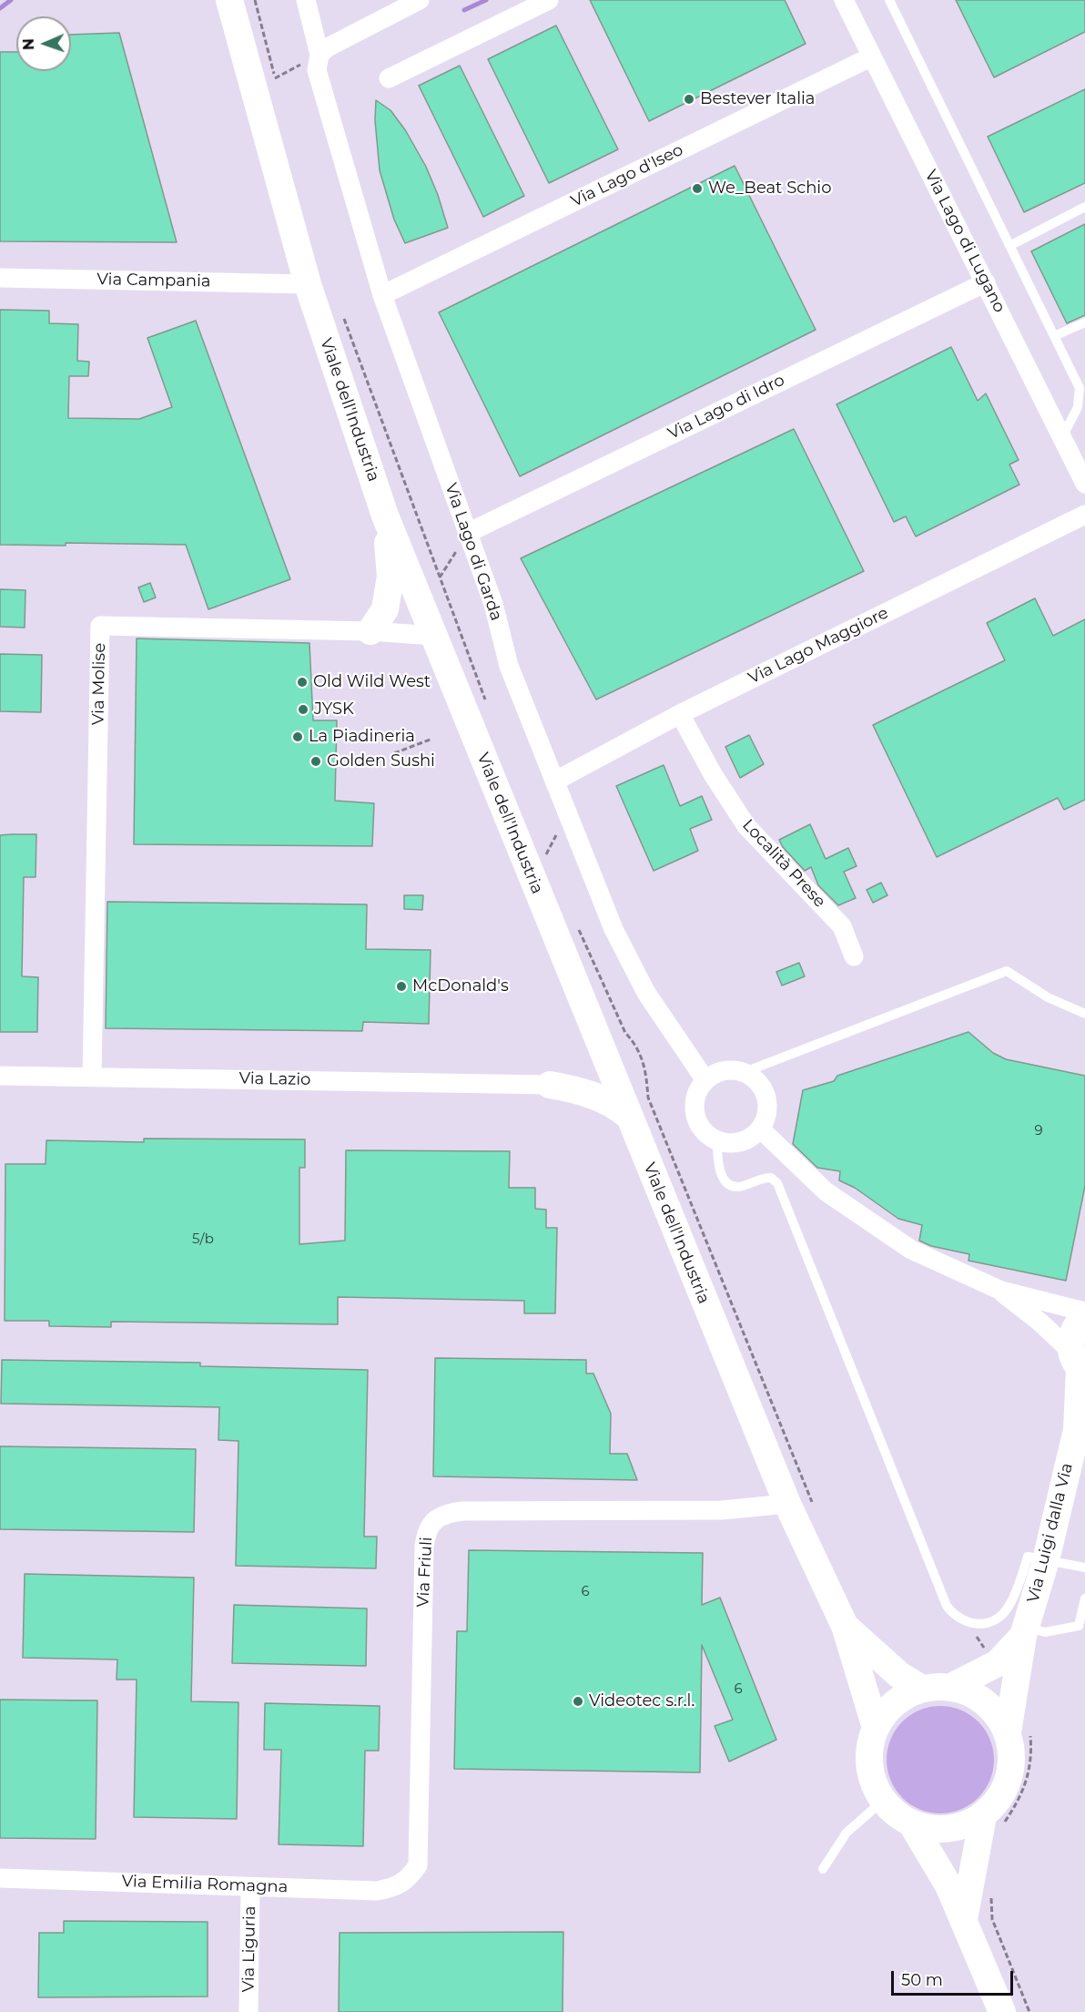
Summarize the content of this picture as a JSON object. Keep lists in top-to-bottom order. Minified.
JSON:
{"streets":{"main road":["Viale dell'Industria","Via Luigi dalla Via"],"street":["Via Lago d'Iseo","Via Lago di Lugano","Via Campania","Via Lago di Idro","Via Lago di Garda","Via Lago Maggiore","Via Molise","Località Prese","Via Lazio","Via Friuli","Via Emilia Romagna","Via Liguria"]},"crossings":[["Via Lago d'Iseo","Via Lago di Lugano"],["Via Lago d'Iseo","Via Lago di Garda"],["Via Lago di Lugano","Via Lago di Idro"],["Via Campania","Viale dell'Industria"],["Via Lago di Idro","Via Lago di Garda"],["Viale dell'Industria","Via Molise"],["Viale dell'Industria","Via Luigi dalla Via"],["Viale dell'Industria","Via Friuli"],["Via Lago di Garda","Via Lago Maggiore"],["Via Lago Maggiore","Località Prese"],["Via Molise","Via Lazio"],["Via Friuli","Via Emilia Romagna"],["Via Emilia Romagna","Via Liguria"]],"places":["Bestever Italia","We_Beat Schio","Old Wild West","JYSK","La Piadineria","Golden Sushi","McDonald's","Videotec s.r.l."],"house_numbers":["9","5/b","6","6"],"scale_bar":"50 m","north":"left"}
